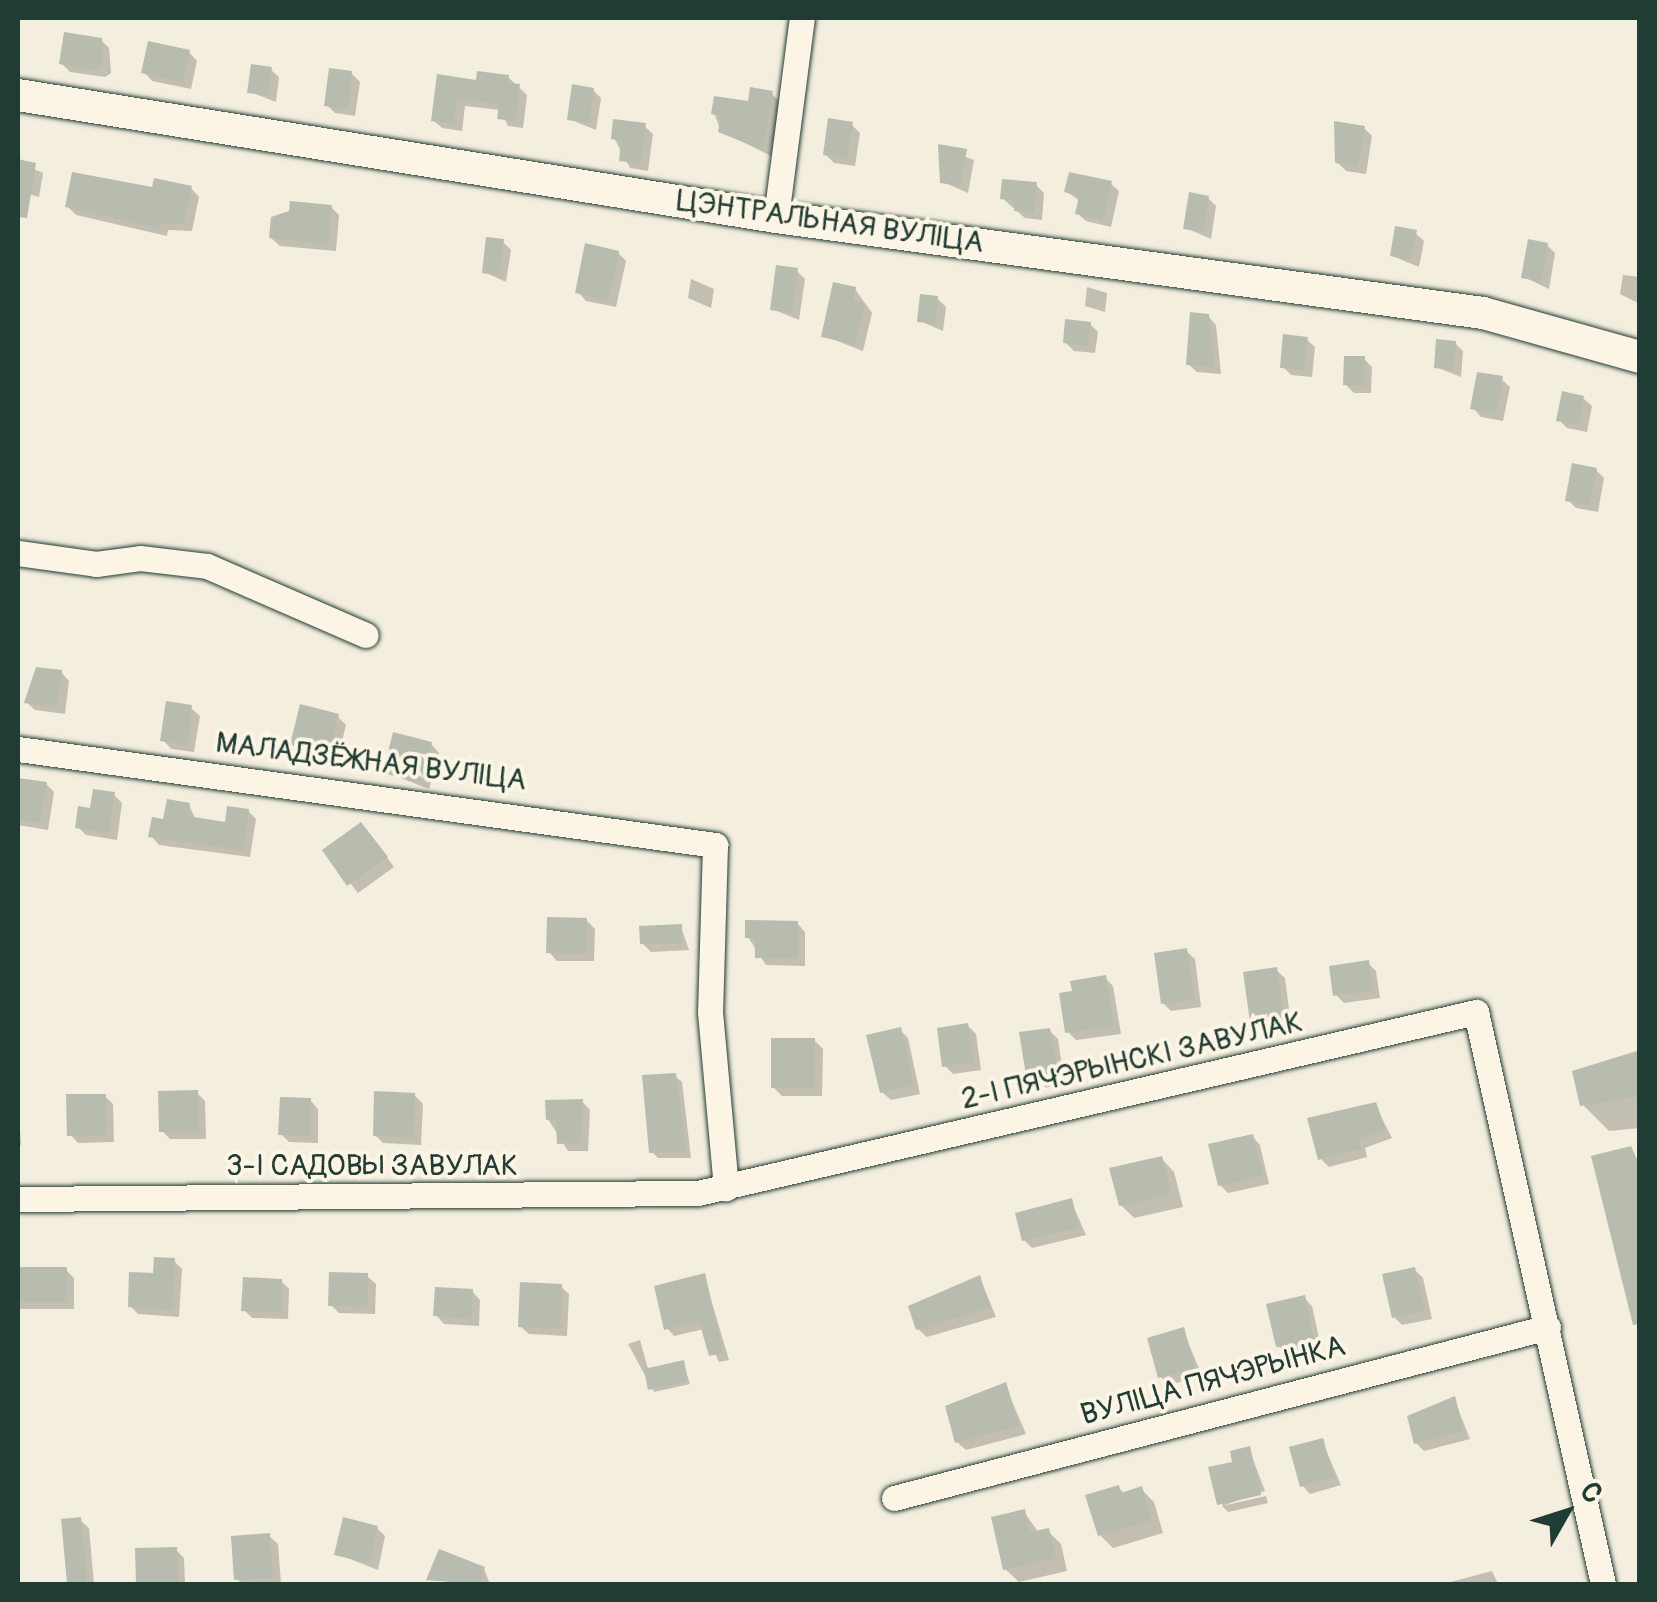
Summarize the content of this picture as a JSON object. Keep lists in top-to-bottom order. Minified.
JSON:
{"streets":{"street":["ЦЭНТРАЛЬНАЯ ВУЛІЦА","МАЛАДЗЁЖНАЯ ВУЛІЦА","2-І ПЯЧЭРЫНСКІ ЗАВУЛАК","3-І САДОВЫ ЗАВУЛАК","ВУЛІЦА ПЯЧЭРЫНКА"]},"crossings":[["МАЛАДЗЁЖНАЯ ВУЛІЦА","2-І ПЯЧЭРЫНСКІ ЗАВУЛАК"],["МАЛАДЗЁЖНАЯ ВУЛІЦА","3-І САДОВЫ ЗАВУЛАК"],["2-І ПЯЧЭРЫНСКІ ЗАВУЛАК","3-І САДОВЫ ЗАВУЛАК"],["2-І ПЯЧЭРЫНСКІ ЗАВУЛАК","ВУЛІЦА ПЯЧЭРЫНКА"]],"north":"top right"}
